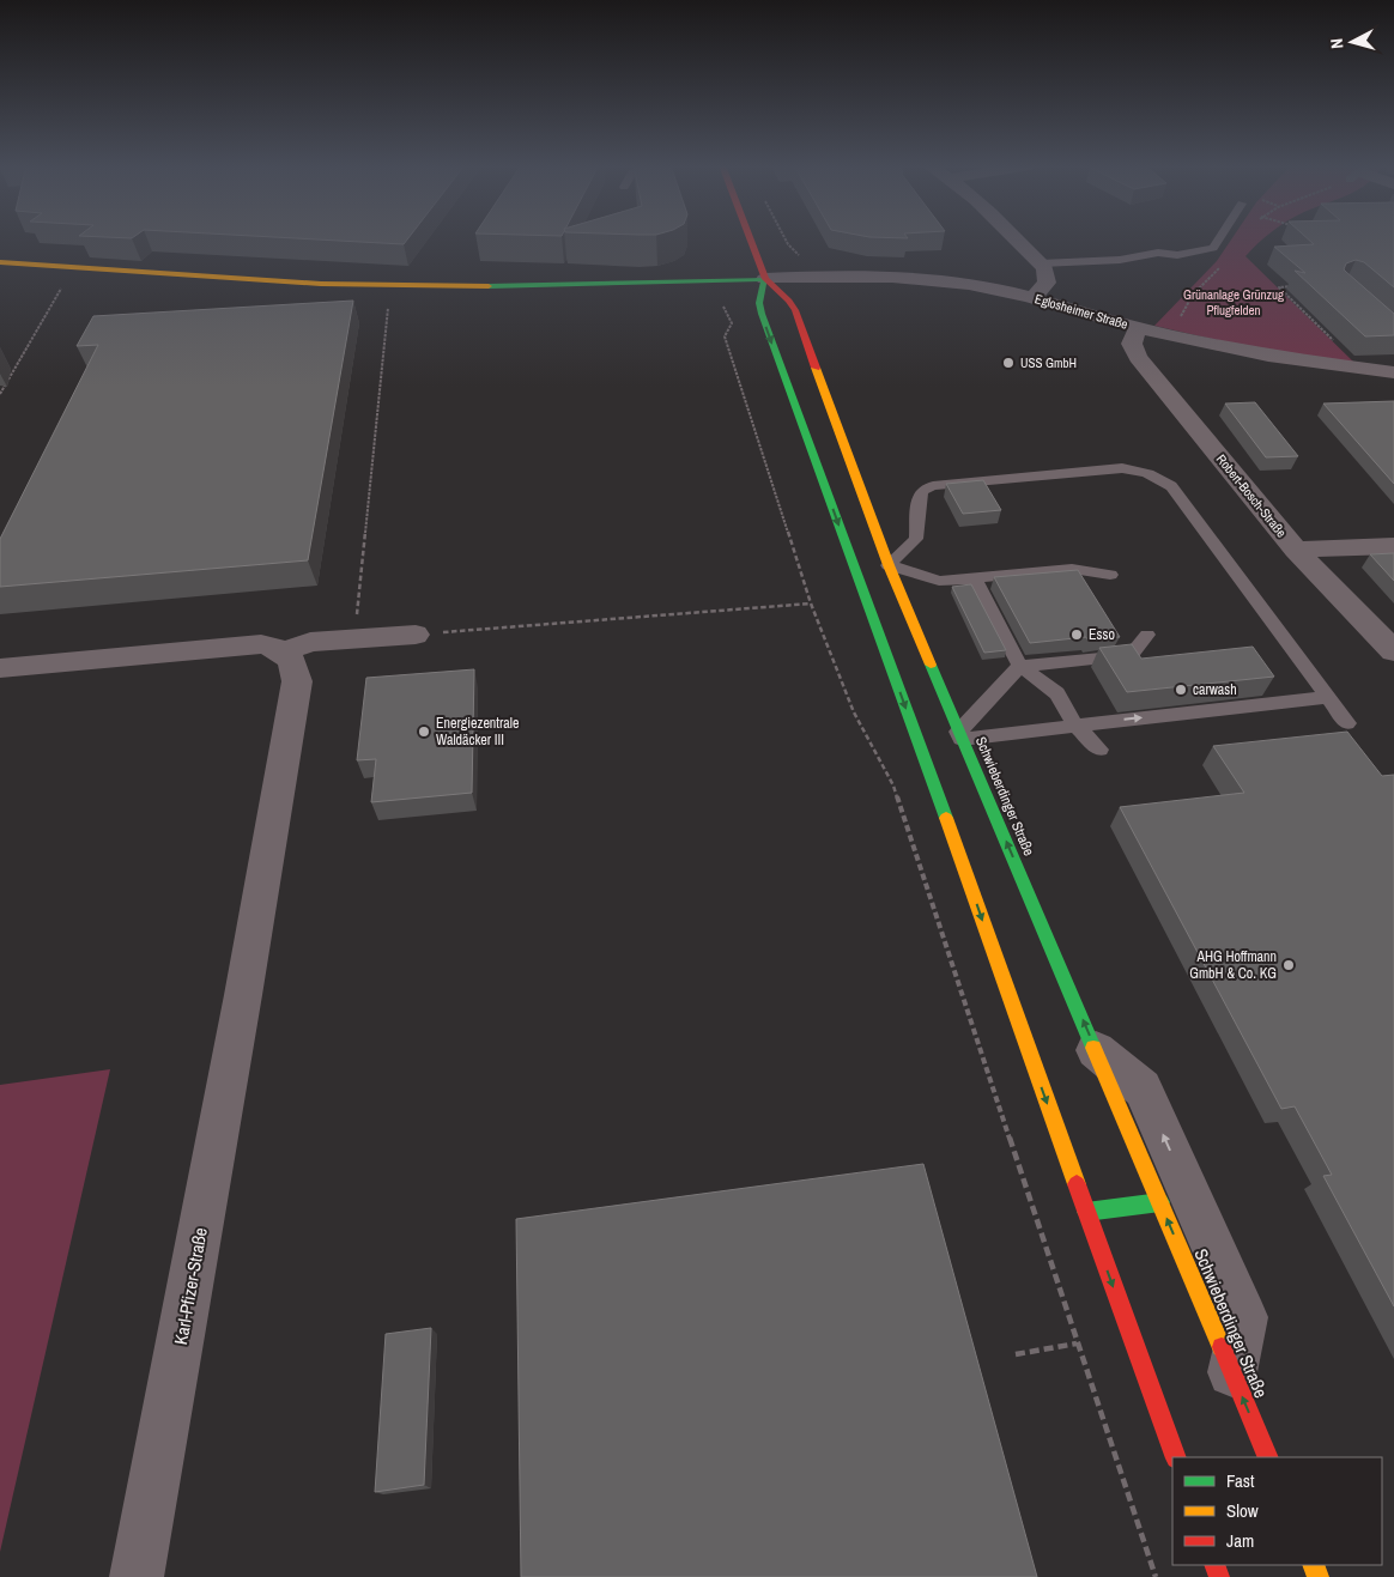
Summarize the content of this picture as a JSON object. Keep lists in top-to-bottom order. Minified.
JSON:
{"streets":{"main road":["Schwieberdinger Straße"],"street":["Eglosheimer Straße","Robert-Bosch-Straße","Karl-Pfizer-Straße"]},"crossings":[["Eglosheimer Straße","Robert-Bosch-Straße"],["Eglosheimer Straße","Schwieberdinger Straße"]],"parks":["Grünanlage Grünzug Pflugfelden"],"places":["USS GmbH","Esso","carwash","Energiezentrale Waldäcker III","AHG Hoffmann GmbH & Co. KG"],"legend":["Fast","Slow","Jam"],"north":"left"}
